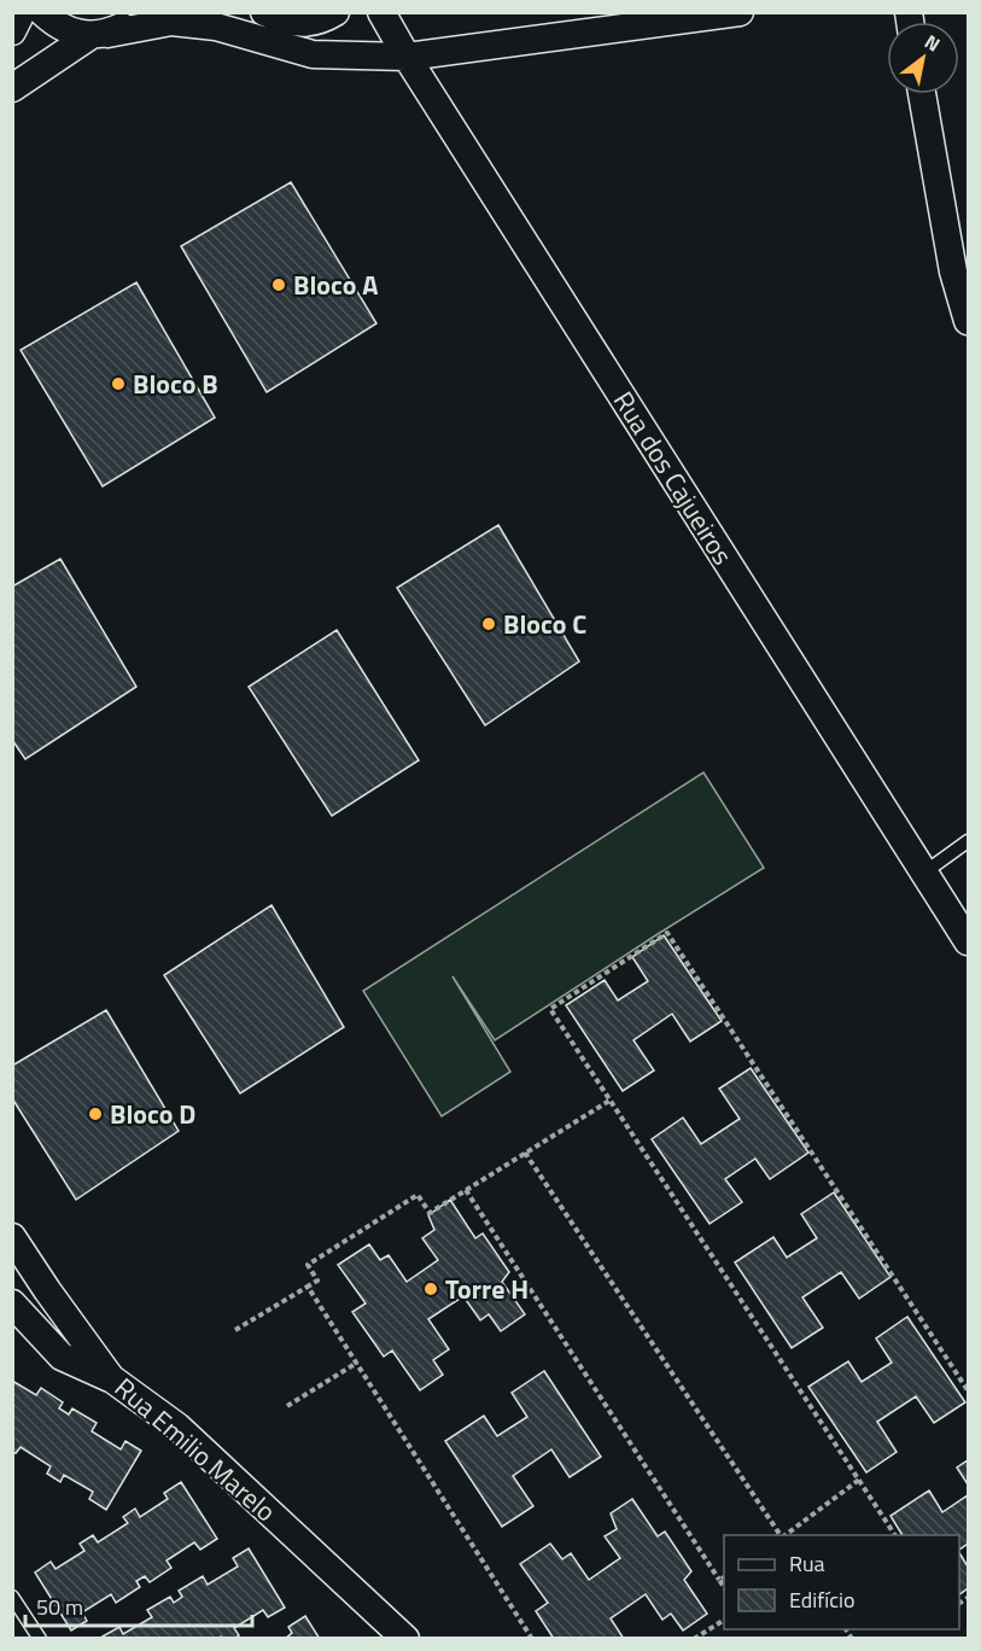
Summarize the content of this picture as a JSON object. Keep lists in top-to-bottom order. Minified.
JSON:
{"streets":{"street":["Rua dos Cajueiros","Rua Emilio Marelo"]},"places":["Bloco A","Bloco B","Bloco C","Bloco D","Torre H"],"legend":["Rua","Edifício"],"scale_bar":"50 m","north":"top right"}
